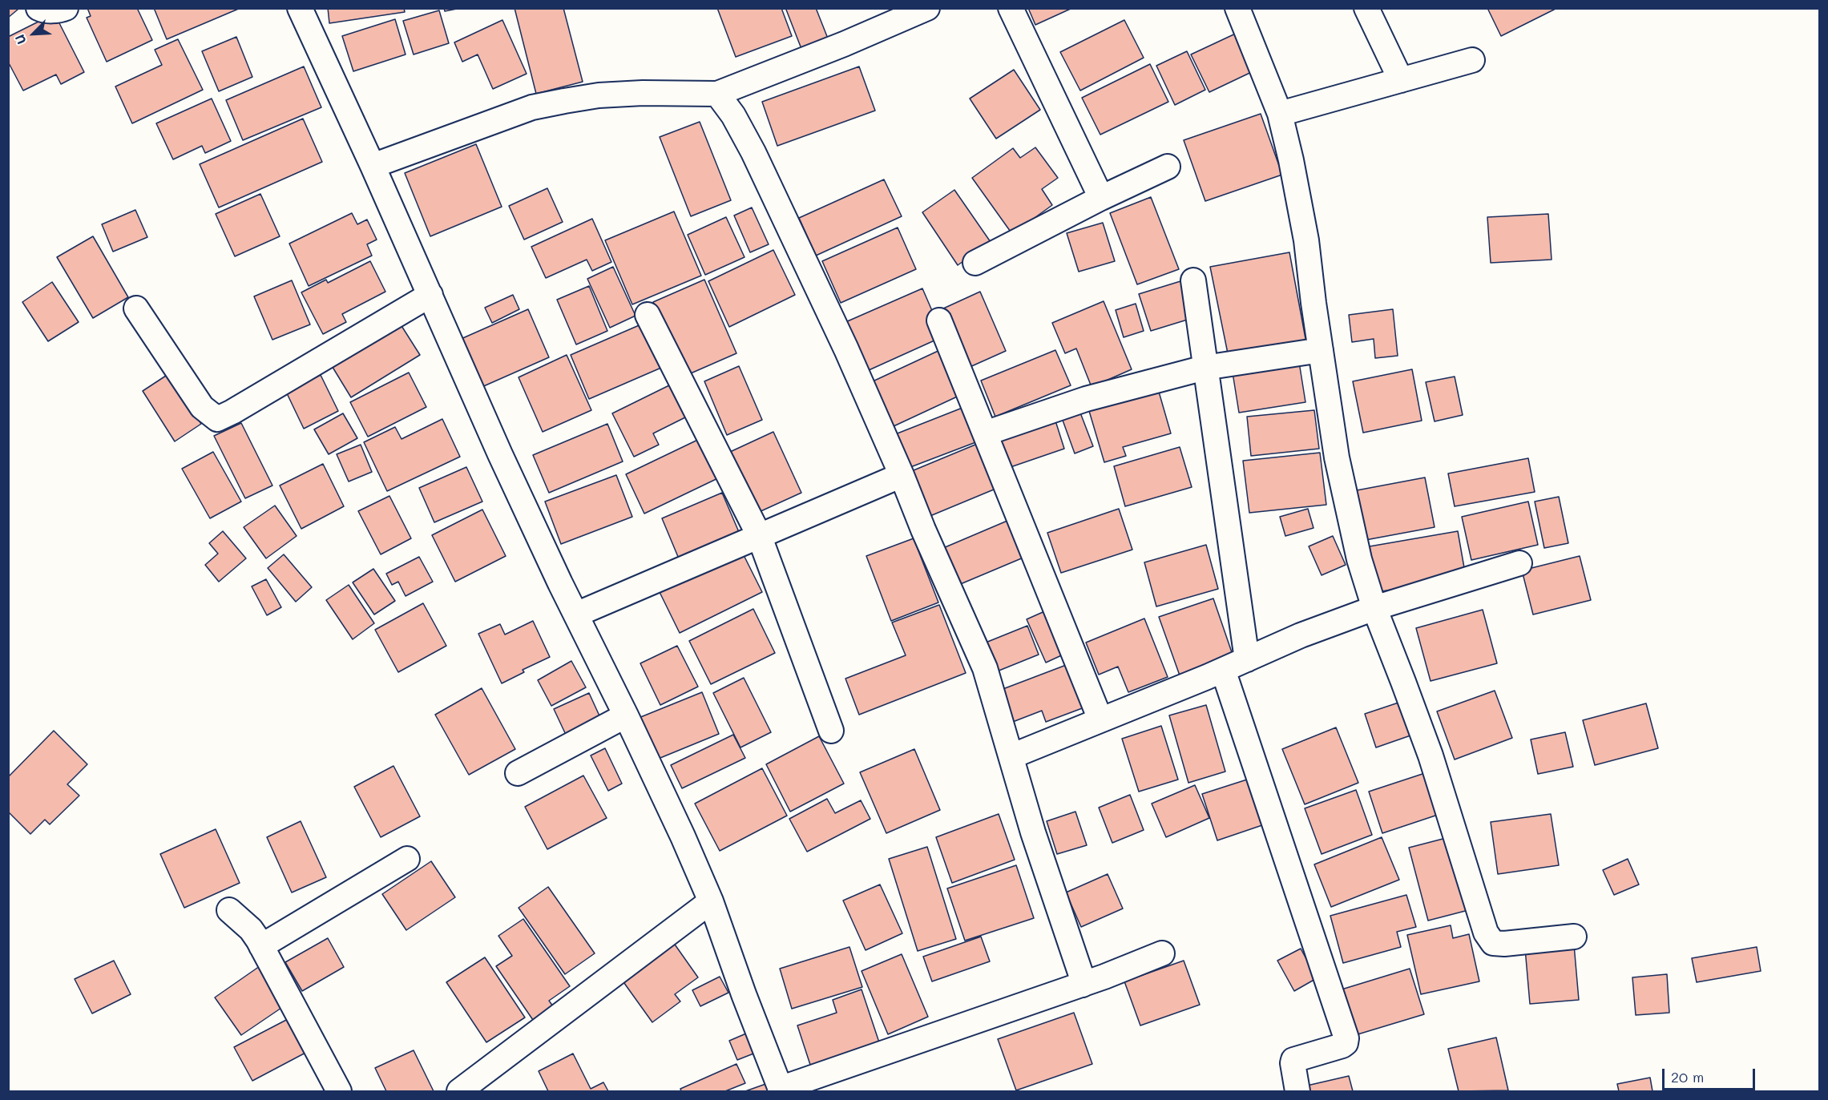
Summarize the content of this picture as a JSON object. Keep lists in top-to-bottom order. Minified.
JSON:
{"scale_bar":"20 m","north":"bottom left"}
